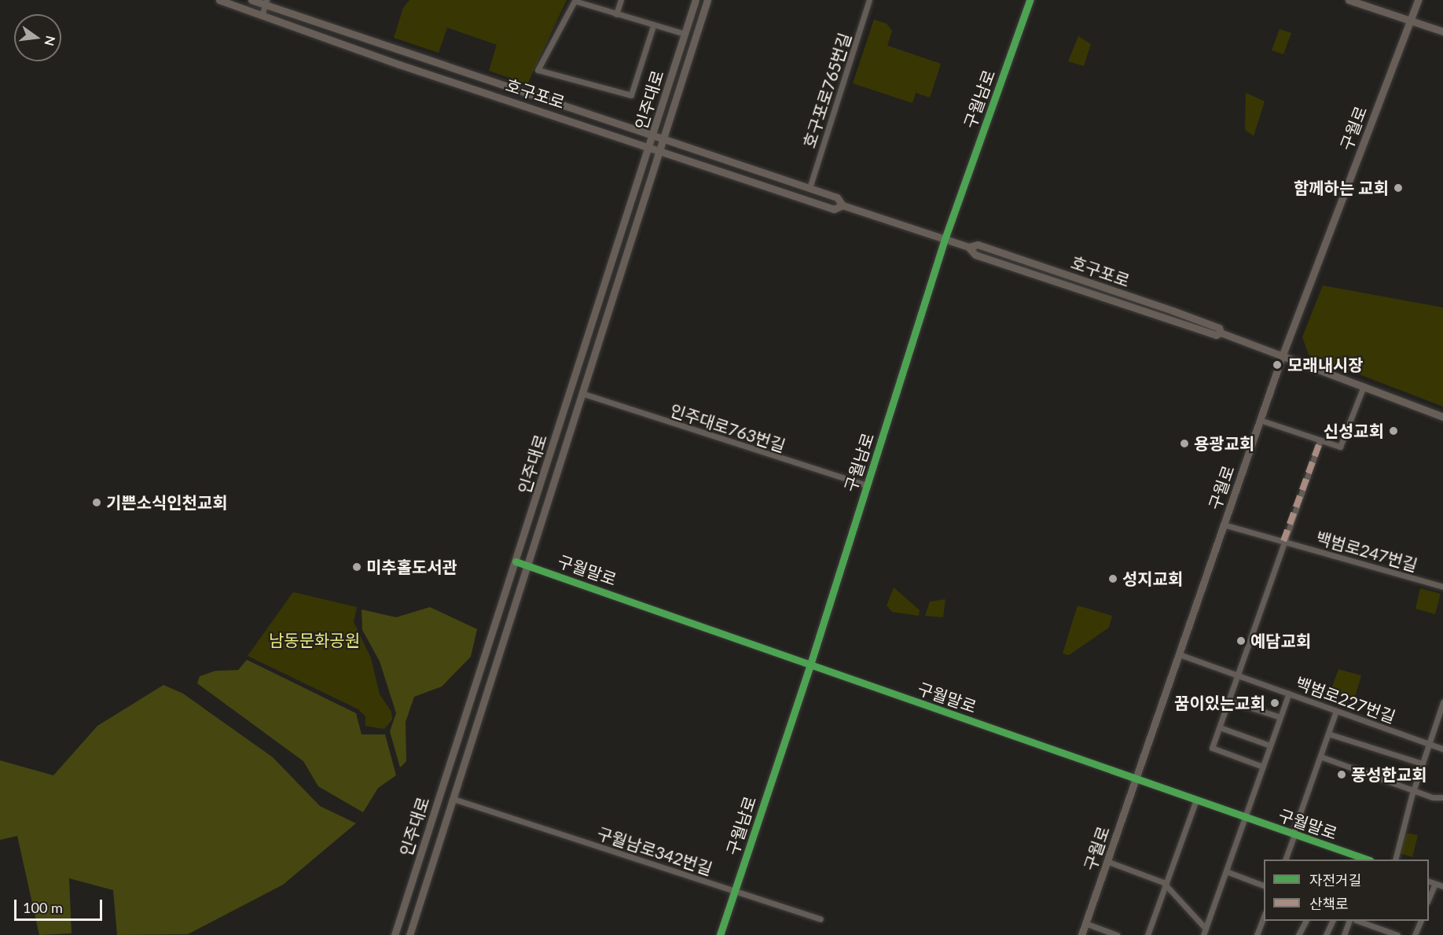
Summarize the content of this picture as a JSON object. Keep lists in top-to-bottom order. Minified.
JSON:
{"streets":{"main road":["호구포로","구월남로","인주대로","구월로"],"street":["호구포로765번길","인주대로763번길","백범로247번길","구월말로","백범로227번길","구월남로342번길"]},"crossings":[["호구포로765번길","호구포로"],["호구포로","구월남로"],["호구포로","인주대로"],["호구포로","구월로"],["구월남로","인주대로763번길"],["구월남로","구월말로"],["구월남로","구월남로342번길"],["인주대로","인주대로763번길"],["인주대로","구월말로"],["인주대로","구월남로342번길"],["구월로","백범로247번길"],["구월로","구월말로"],["구월로","백범로227번길"]],"parks":["남동문화공원"],"places":["함께하는 교회","모래내시장","신성교회","용광교회","기쁜소식인천교회","미추홀도서관","성지교회","예담교회","꿈이있는교회","풍성한교회"],"legend":["자전거길","산책로"],"scale_bar":"100 m","north":"right"}
